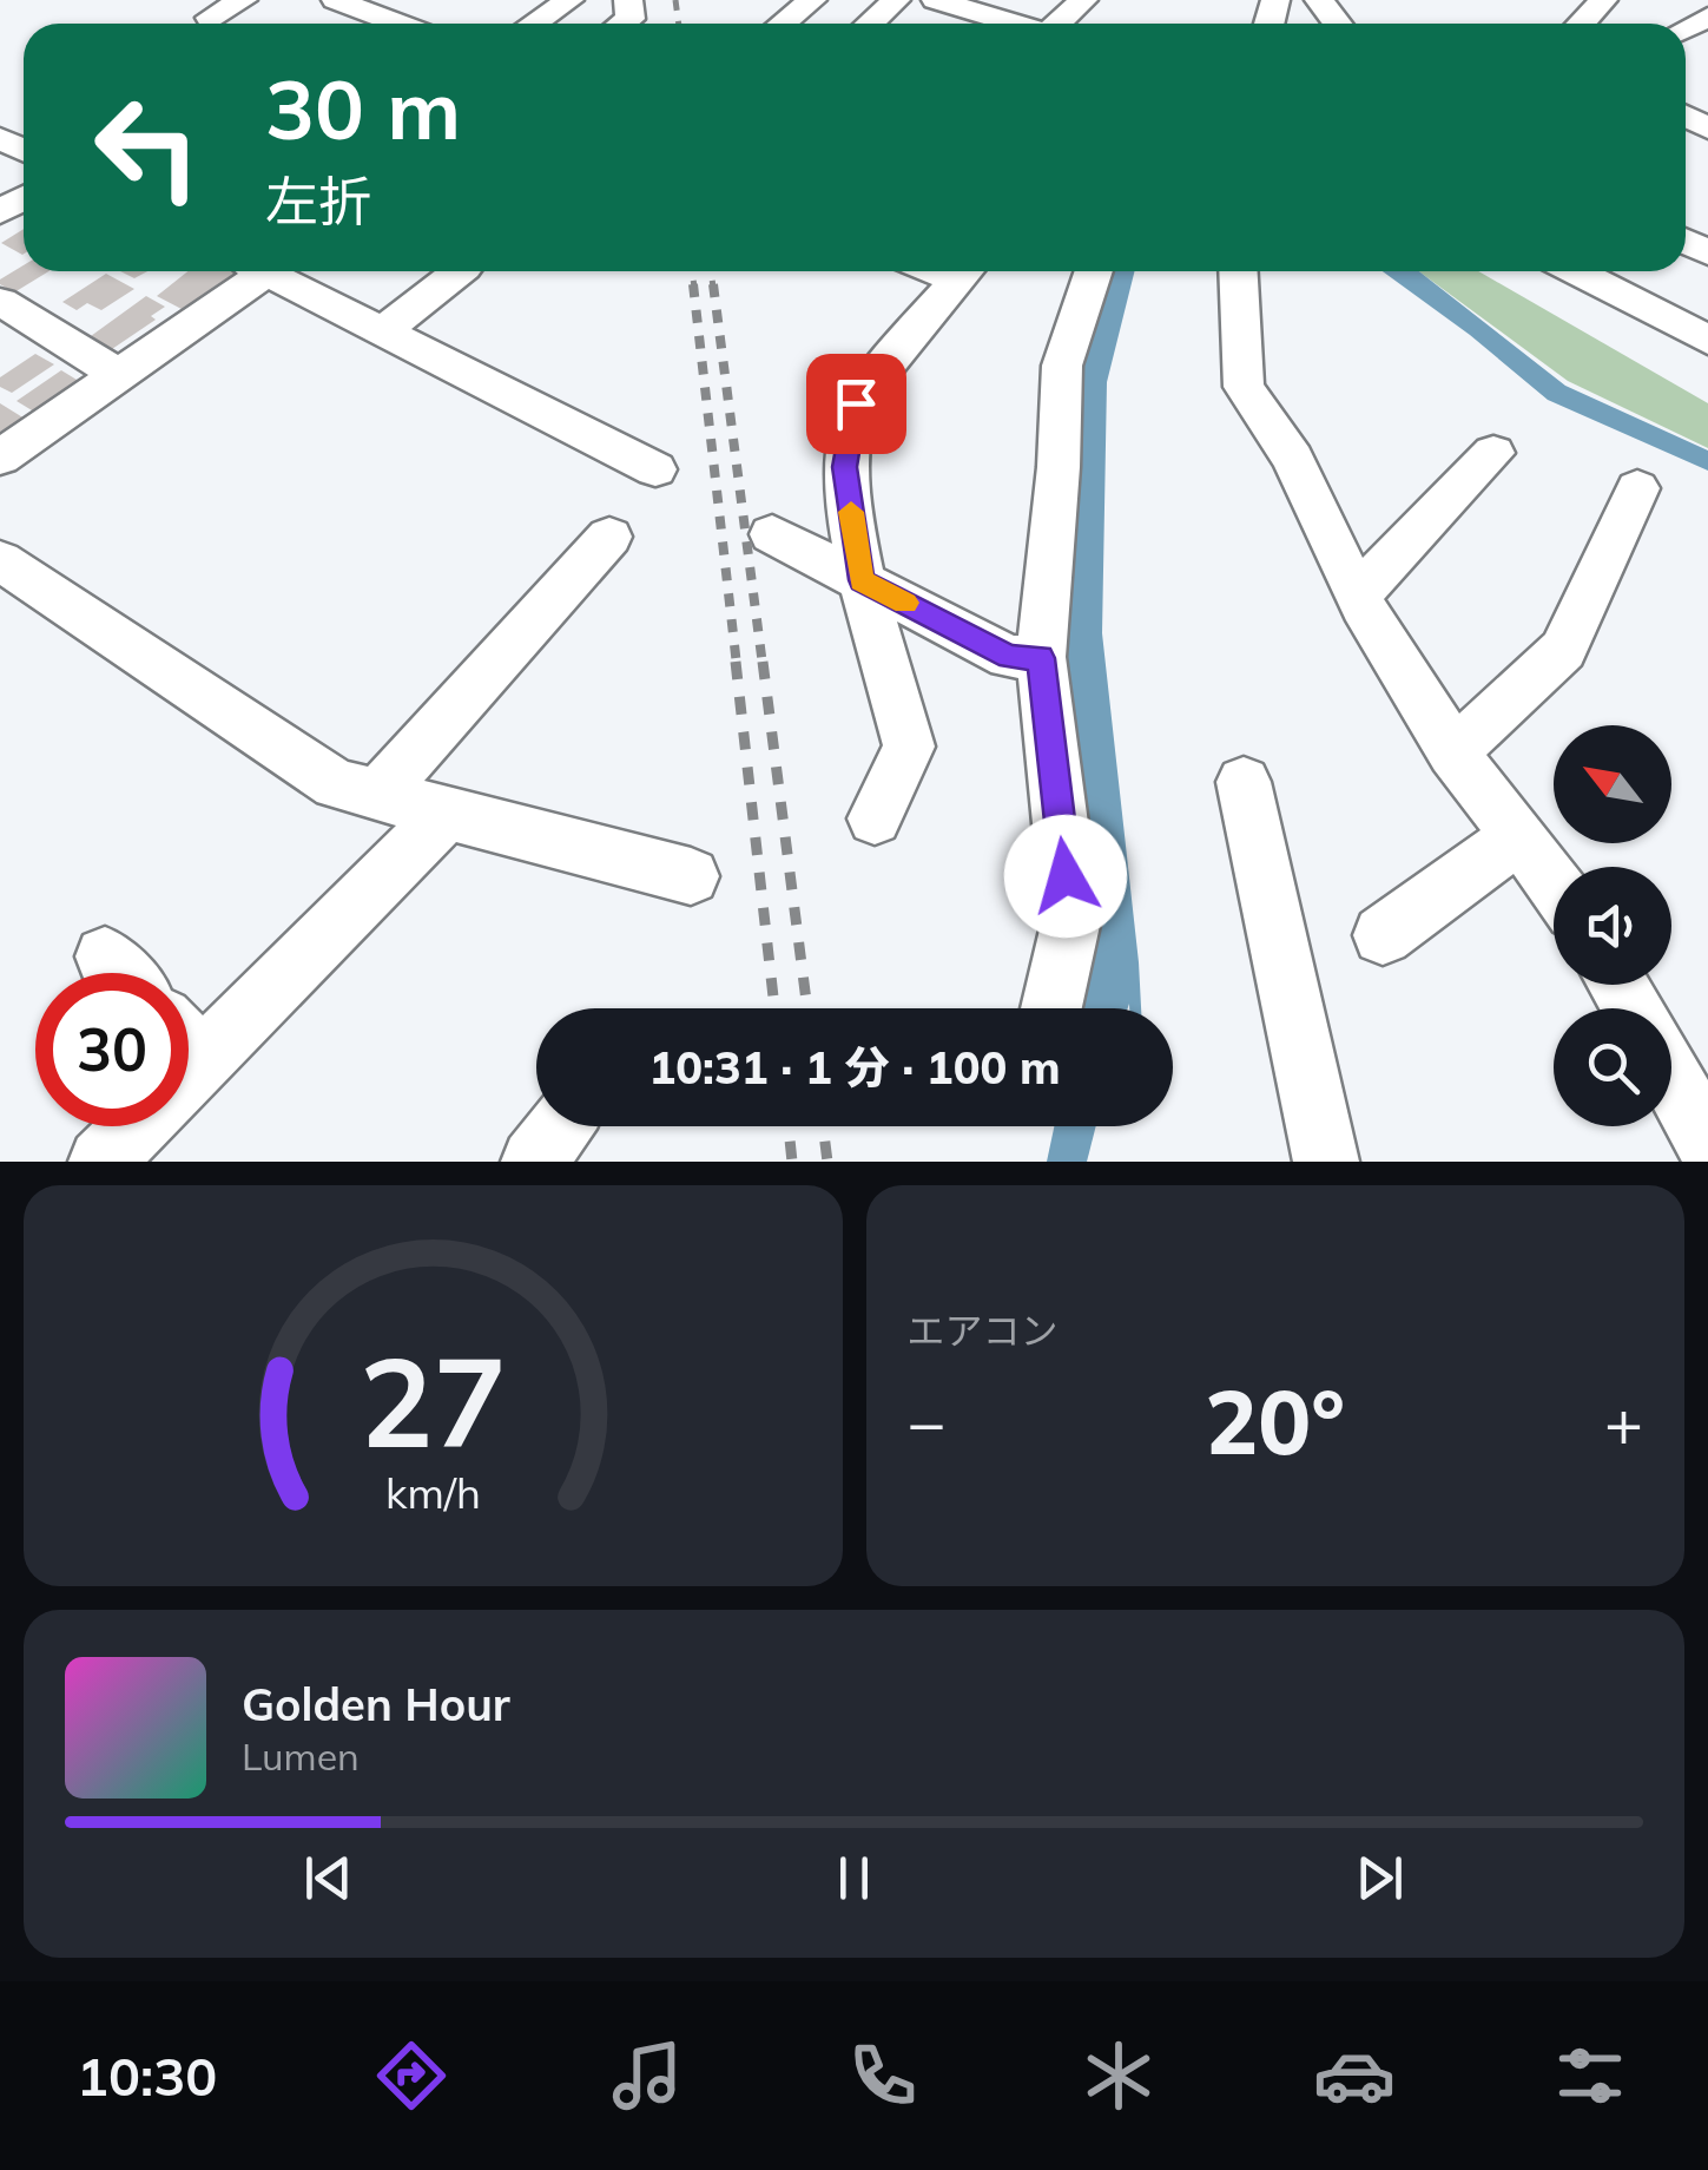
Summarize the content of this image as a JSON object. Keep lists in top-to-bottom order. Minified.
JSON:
{"north":"top left","page":{"turn":["30 m","左折"],"limit":"30","trip":"10:31 · 1 分 · 100 m","tile":"エアコン","heat":["−","20°","+"],"song":["Golden Hour","Lumen"],"tabs":"10:30","gauge":["27","km/h"]}}
